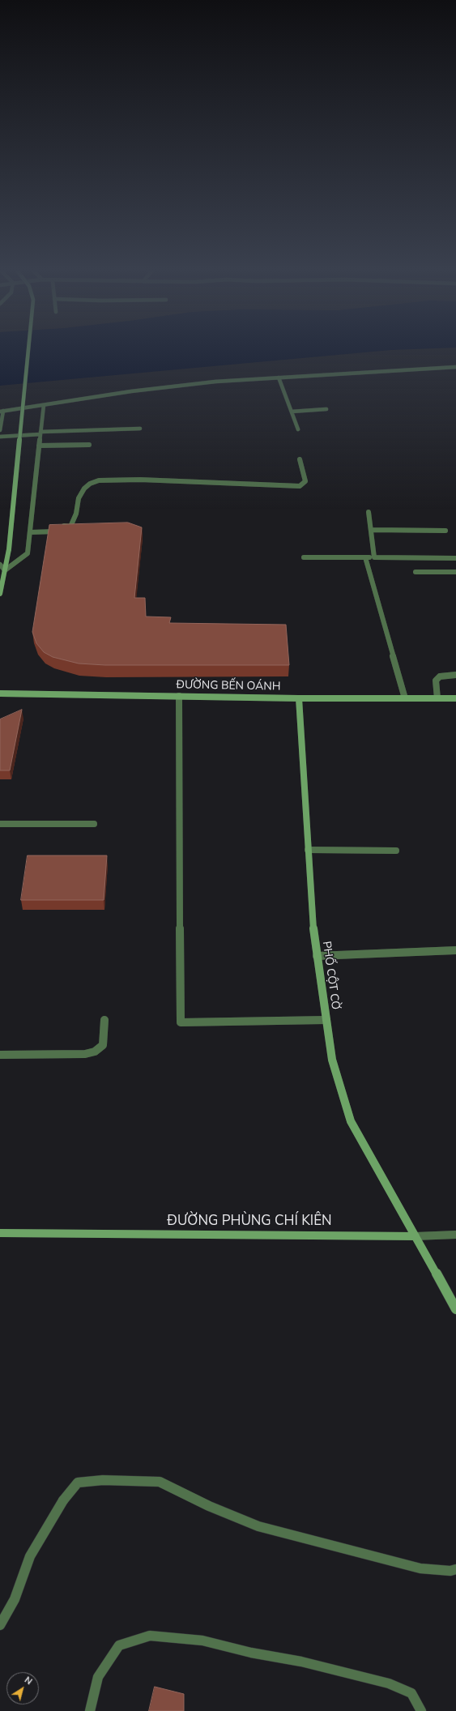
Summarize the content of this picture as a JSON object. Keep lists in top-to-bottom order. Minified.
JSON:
{"streets":{"street":["ĐƯỜNG BẾN OÁNH","PHỐ CỘT CỜ","ĐƯỜNG PHÙNG CHÍ KIÊN"]},"crossings":[["ĐƯỜNG BẾN OÁNH","PHỐ CỘT CỜ"],["PHỐ CỘT CỜ","ĐƯỜNG PHÙNG CHÍ KIÊN"]],"north":"top right"}
